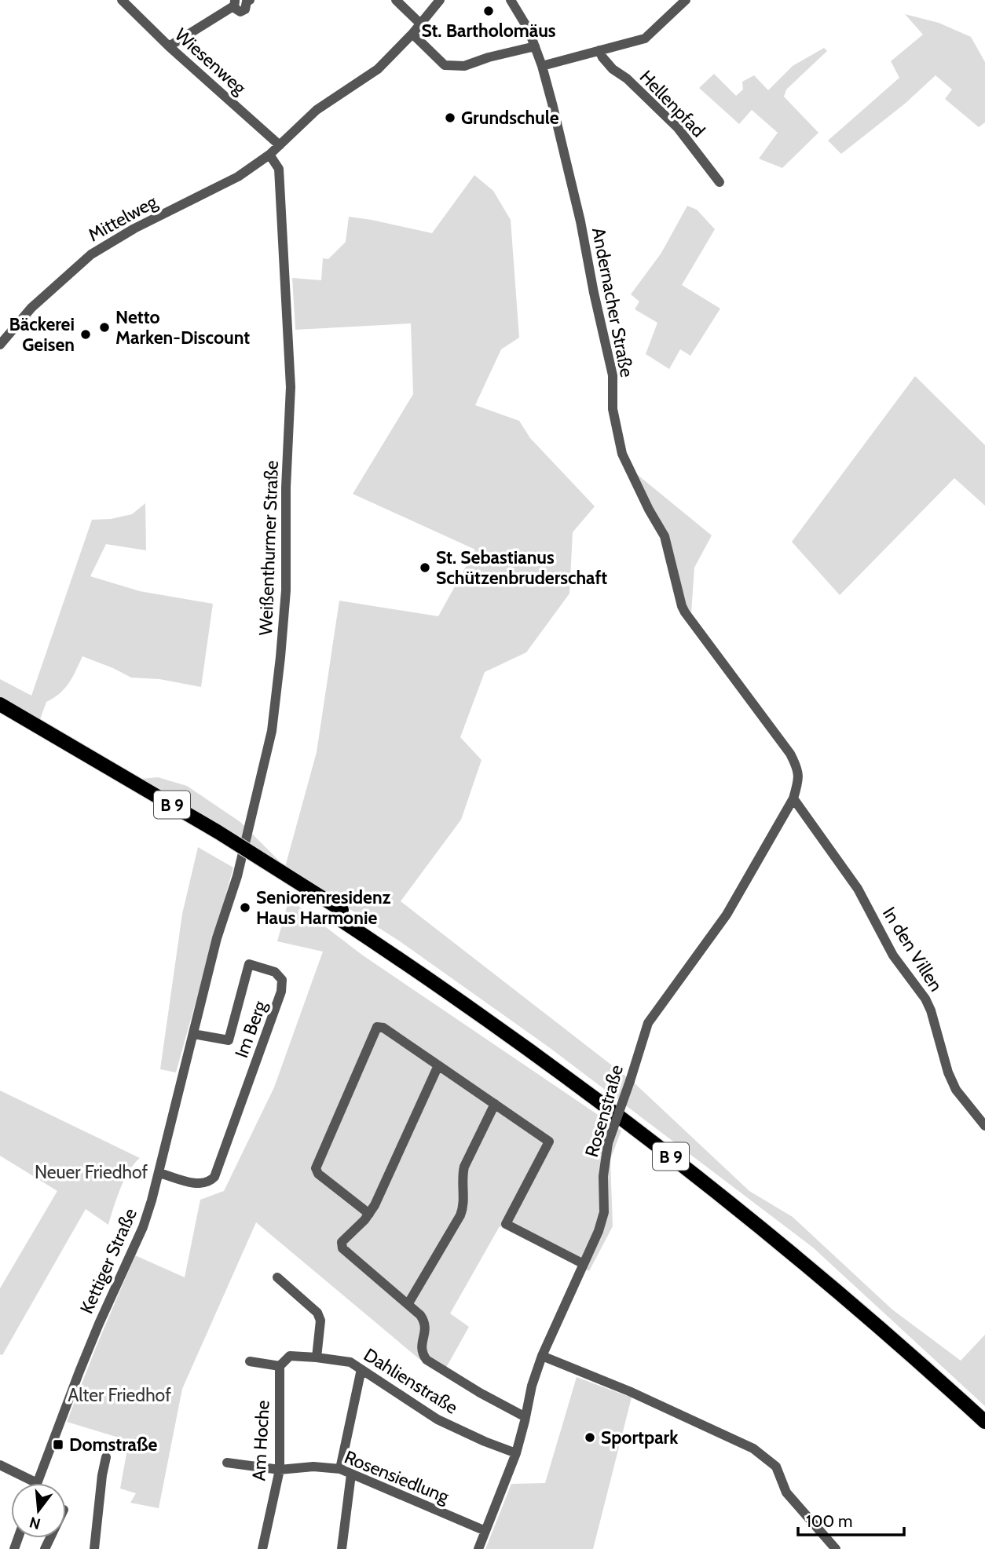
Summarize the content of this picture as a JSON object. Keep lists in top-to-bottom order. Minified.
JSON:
{"streets":{"highway":["B 9"],"street":["Wiesenweg","Hellenpfad","Mittelweg","Andernacher Straße","Weißenthurmer Straße","In den Villen","Im Berg","Rosenstraße","Kettiger Straße","Dahlienstraße","Am Hoche","Rosensiedlung"]},"crossings":[["Wiesenweg","Mittelweg"],["Mittelweg","Weißenthurmer Straße"],["Andernacher Straße","Rosenstraße"],["Weißenthurmer Straße","Kettiger Straße"],["In den Villen","Rosenstraße"],["Im Berg","Kettiger Straße"],["Rosenstraße","Dahlienstraße"],["Rosenstraße","Rosensiedlung"],["Am Hoche","Rosensiedlung"]],"parks":["Neuer Friedhof","Alter Friedhof"],"places":{"other":["St. Bartholomäus","Grundschule","Netto Marken-Discount","Bäckerei Geisen","St. Sebastianus Schützenbruderschaft","Seniorenresidenz Haus Harmonie","Sportpark"],"transit":["Domstraße"]},"scale_bar":"100 m","north":"bottom"}
